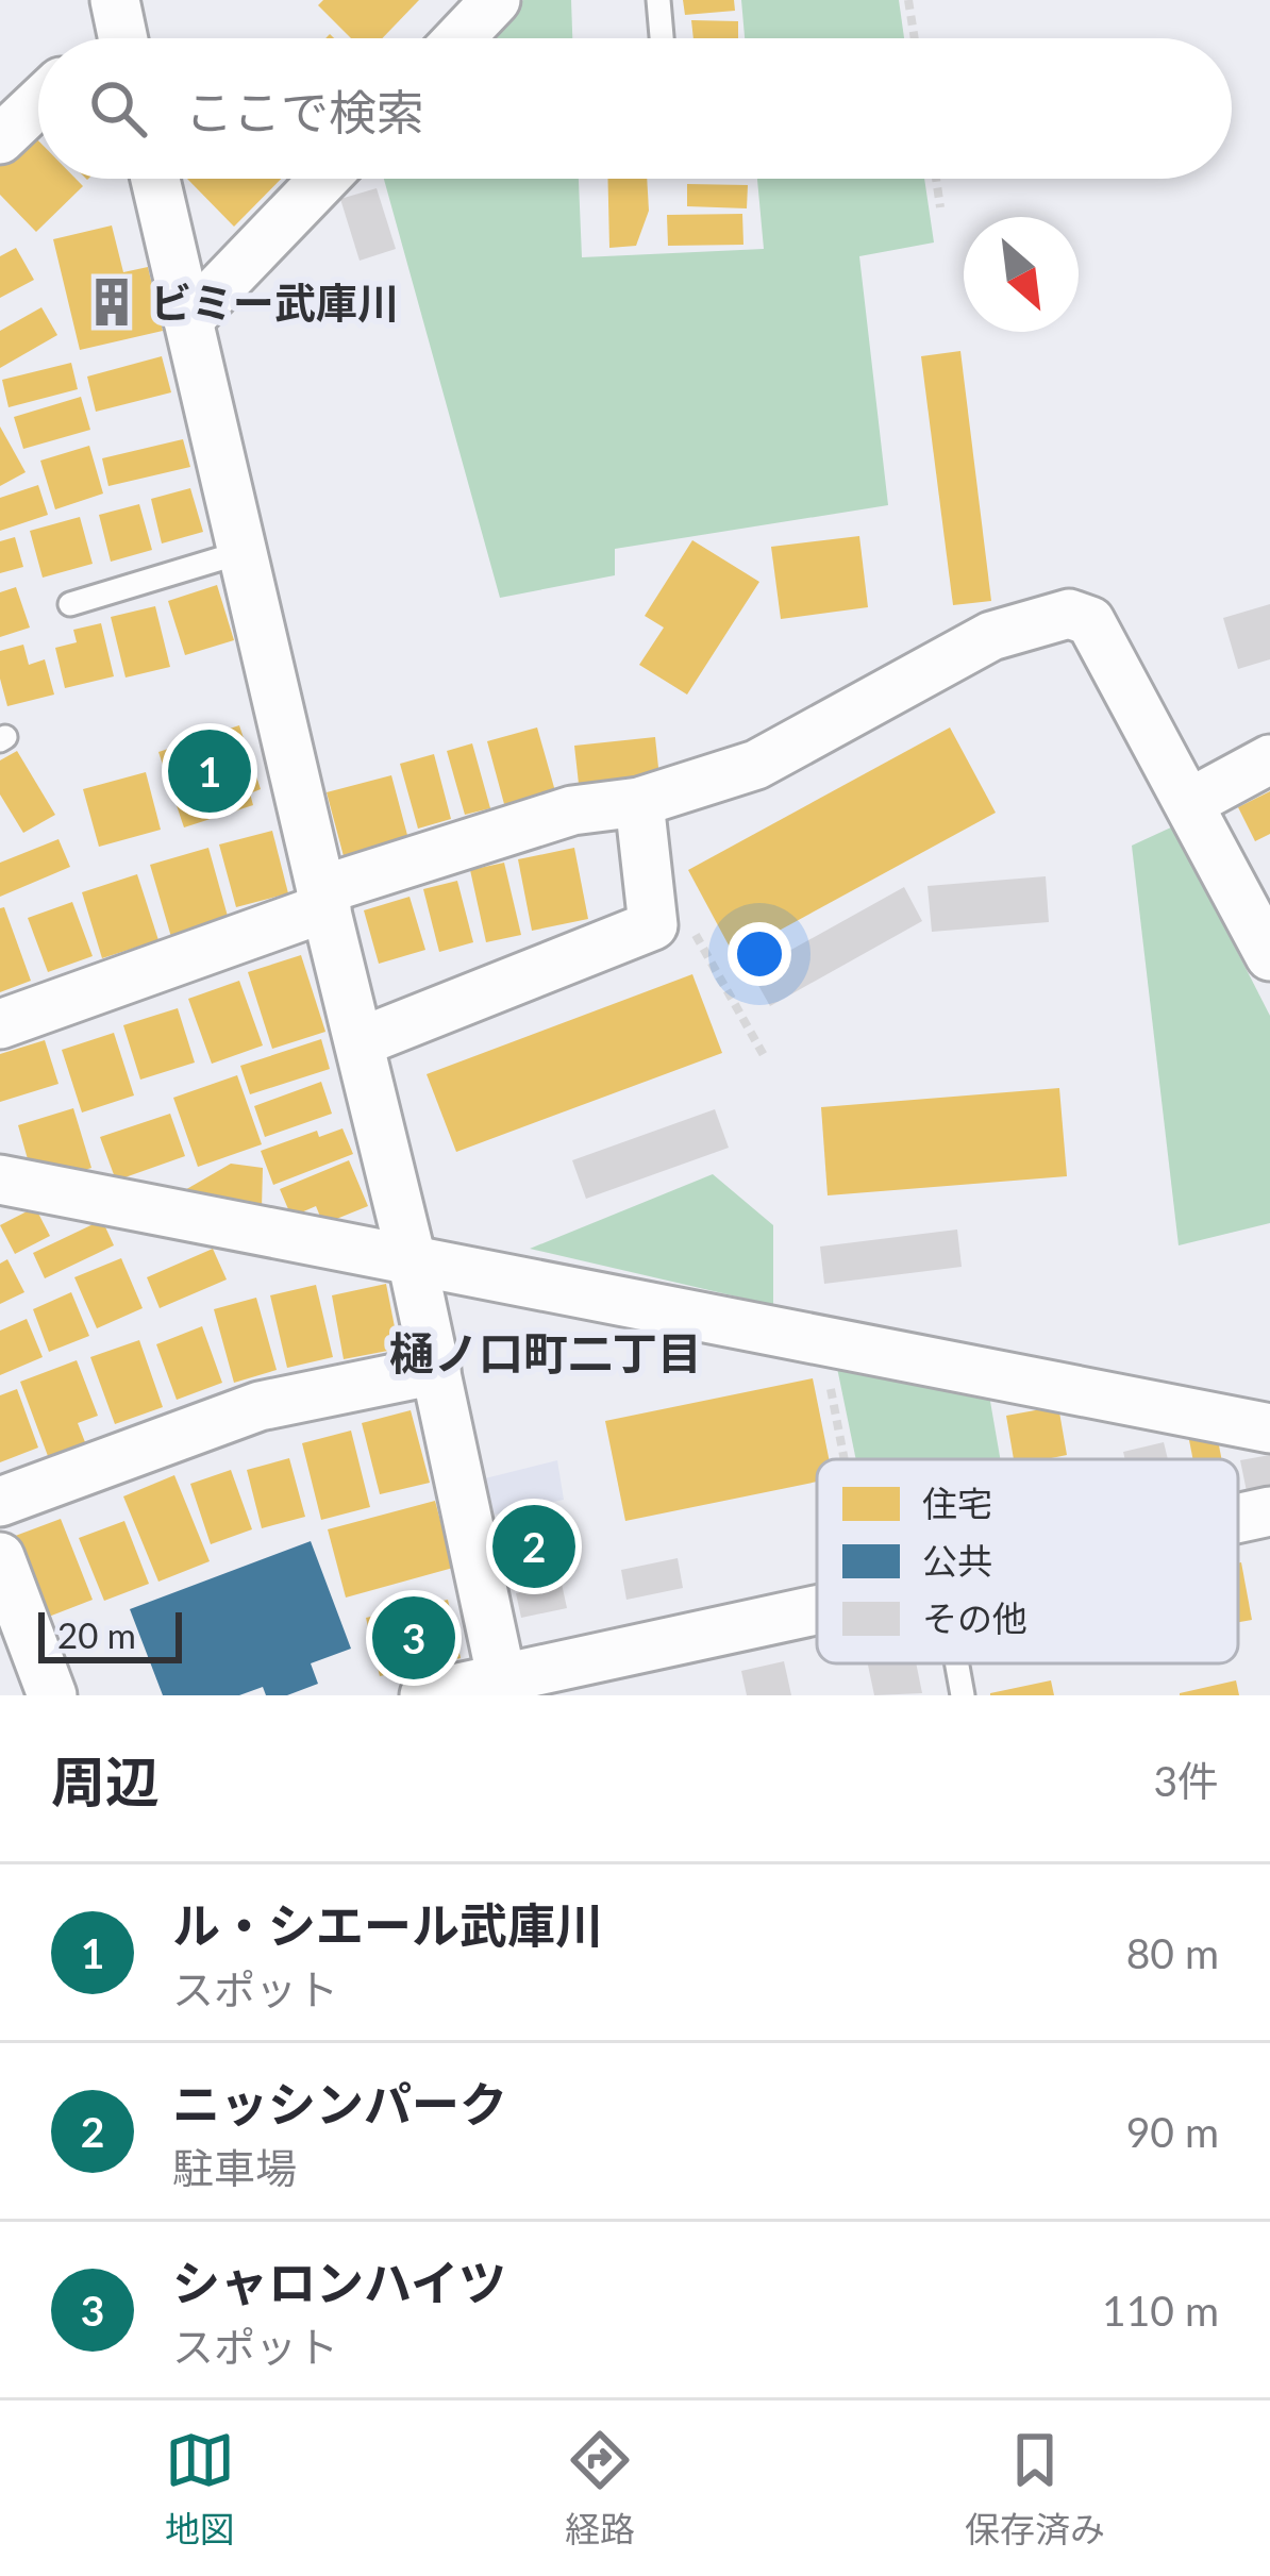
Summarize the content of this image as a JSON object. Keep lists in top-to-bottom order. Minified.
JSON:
{"districts":["樋ノ口町二丁目"],"places":{"building":["ビミー武庫川"]},"legend":["住宅","公共","その他"],"scale_bar":"20 m","north":"bottom right","page":{"search":"ここで検索","pins":["1","2","3"],"scale":"20 m","heading":["周辺","3件"],"list":[{"mark":"1","name":"ル・シエール武庫川","note":"スポット","value":"80 m"},{"mark":"2","name":"ニッシンパーク","note":"駐車場","value":"90 m"},{"mark":"3","name":"シャロンハイツ","note":"スポット","value":"110 m"}],"nav":["地図","経路","保存済み"]}}
